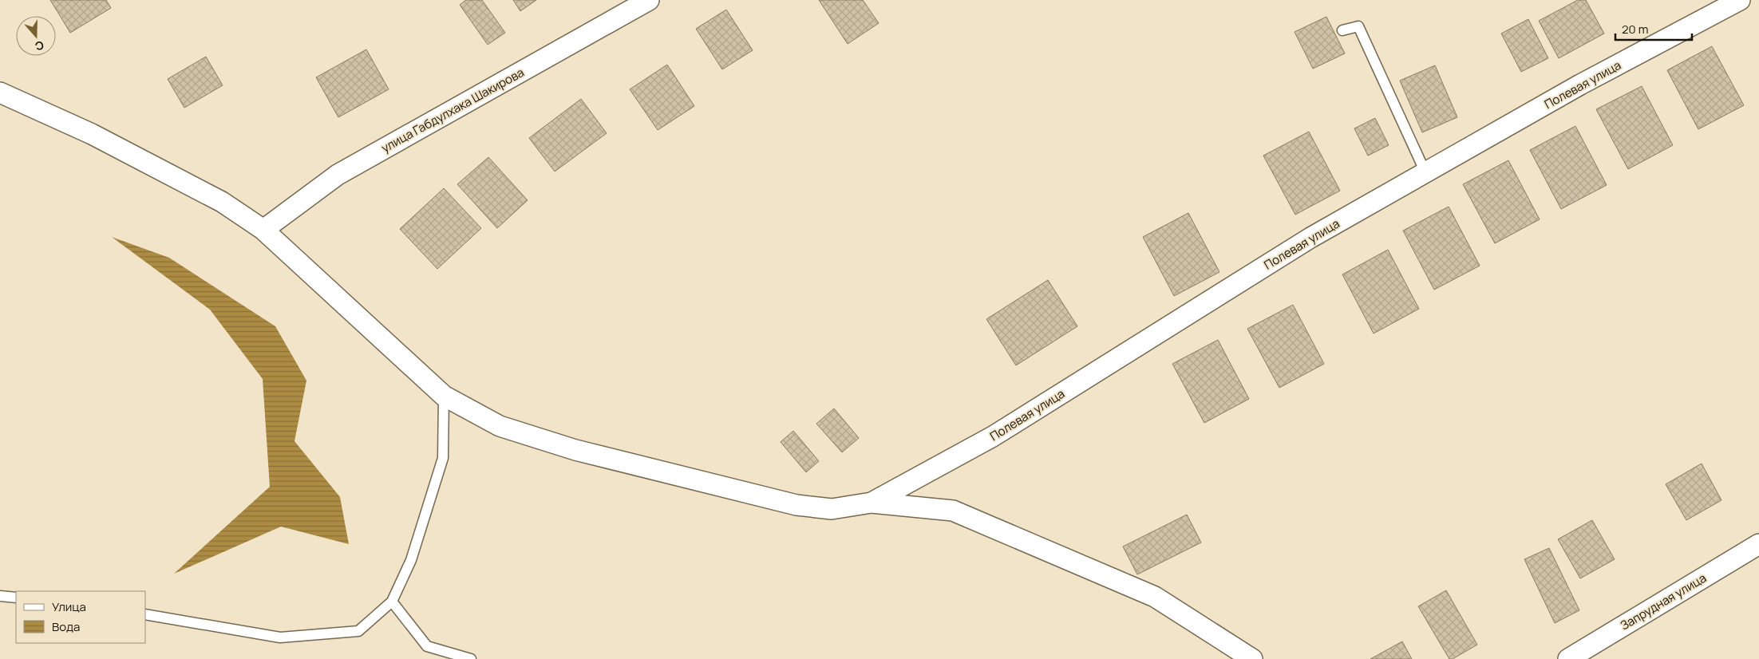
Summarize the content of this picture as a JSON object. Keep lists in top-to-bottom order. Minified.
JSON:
{"streets":{"street":["Полевая улица","улица Габдулхака Шакирова","Запрудная улица"]},"legend":["Улица","Вода"],"scale_bar":"20 m","north":"bottom"}
